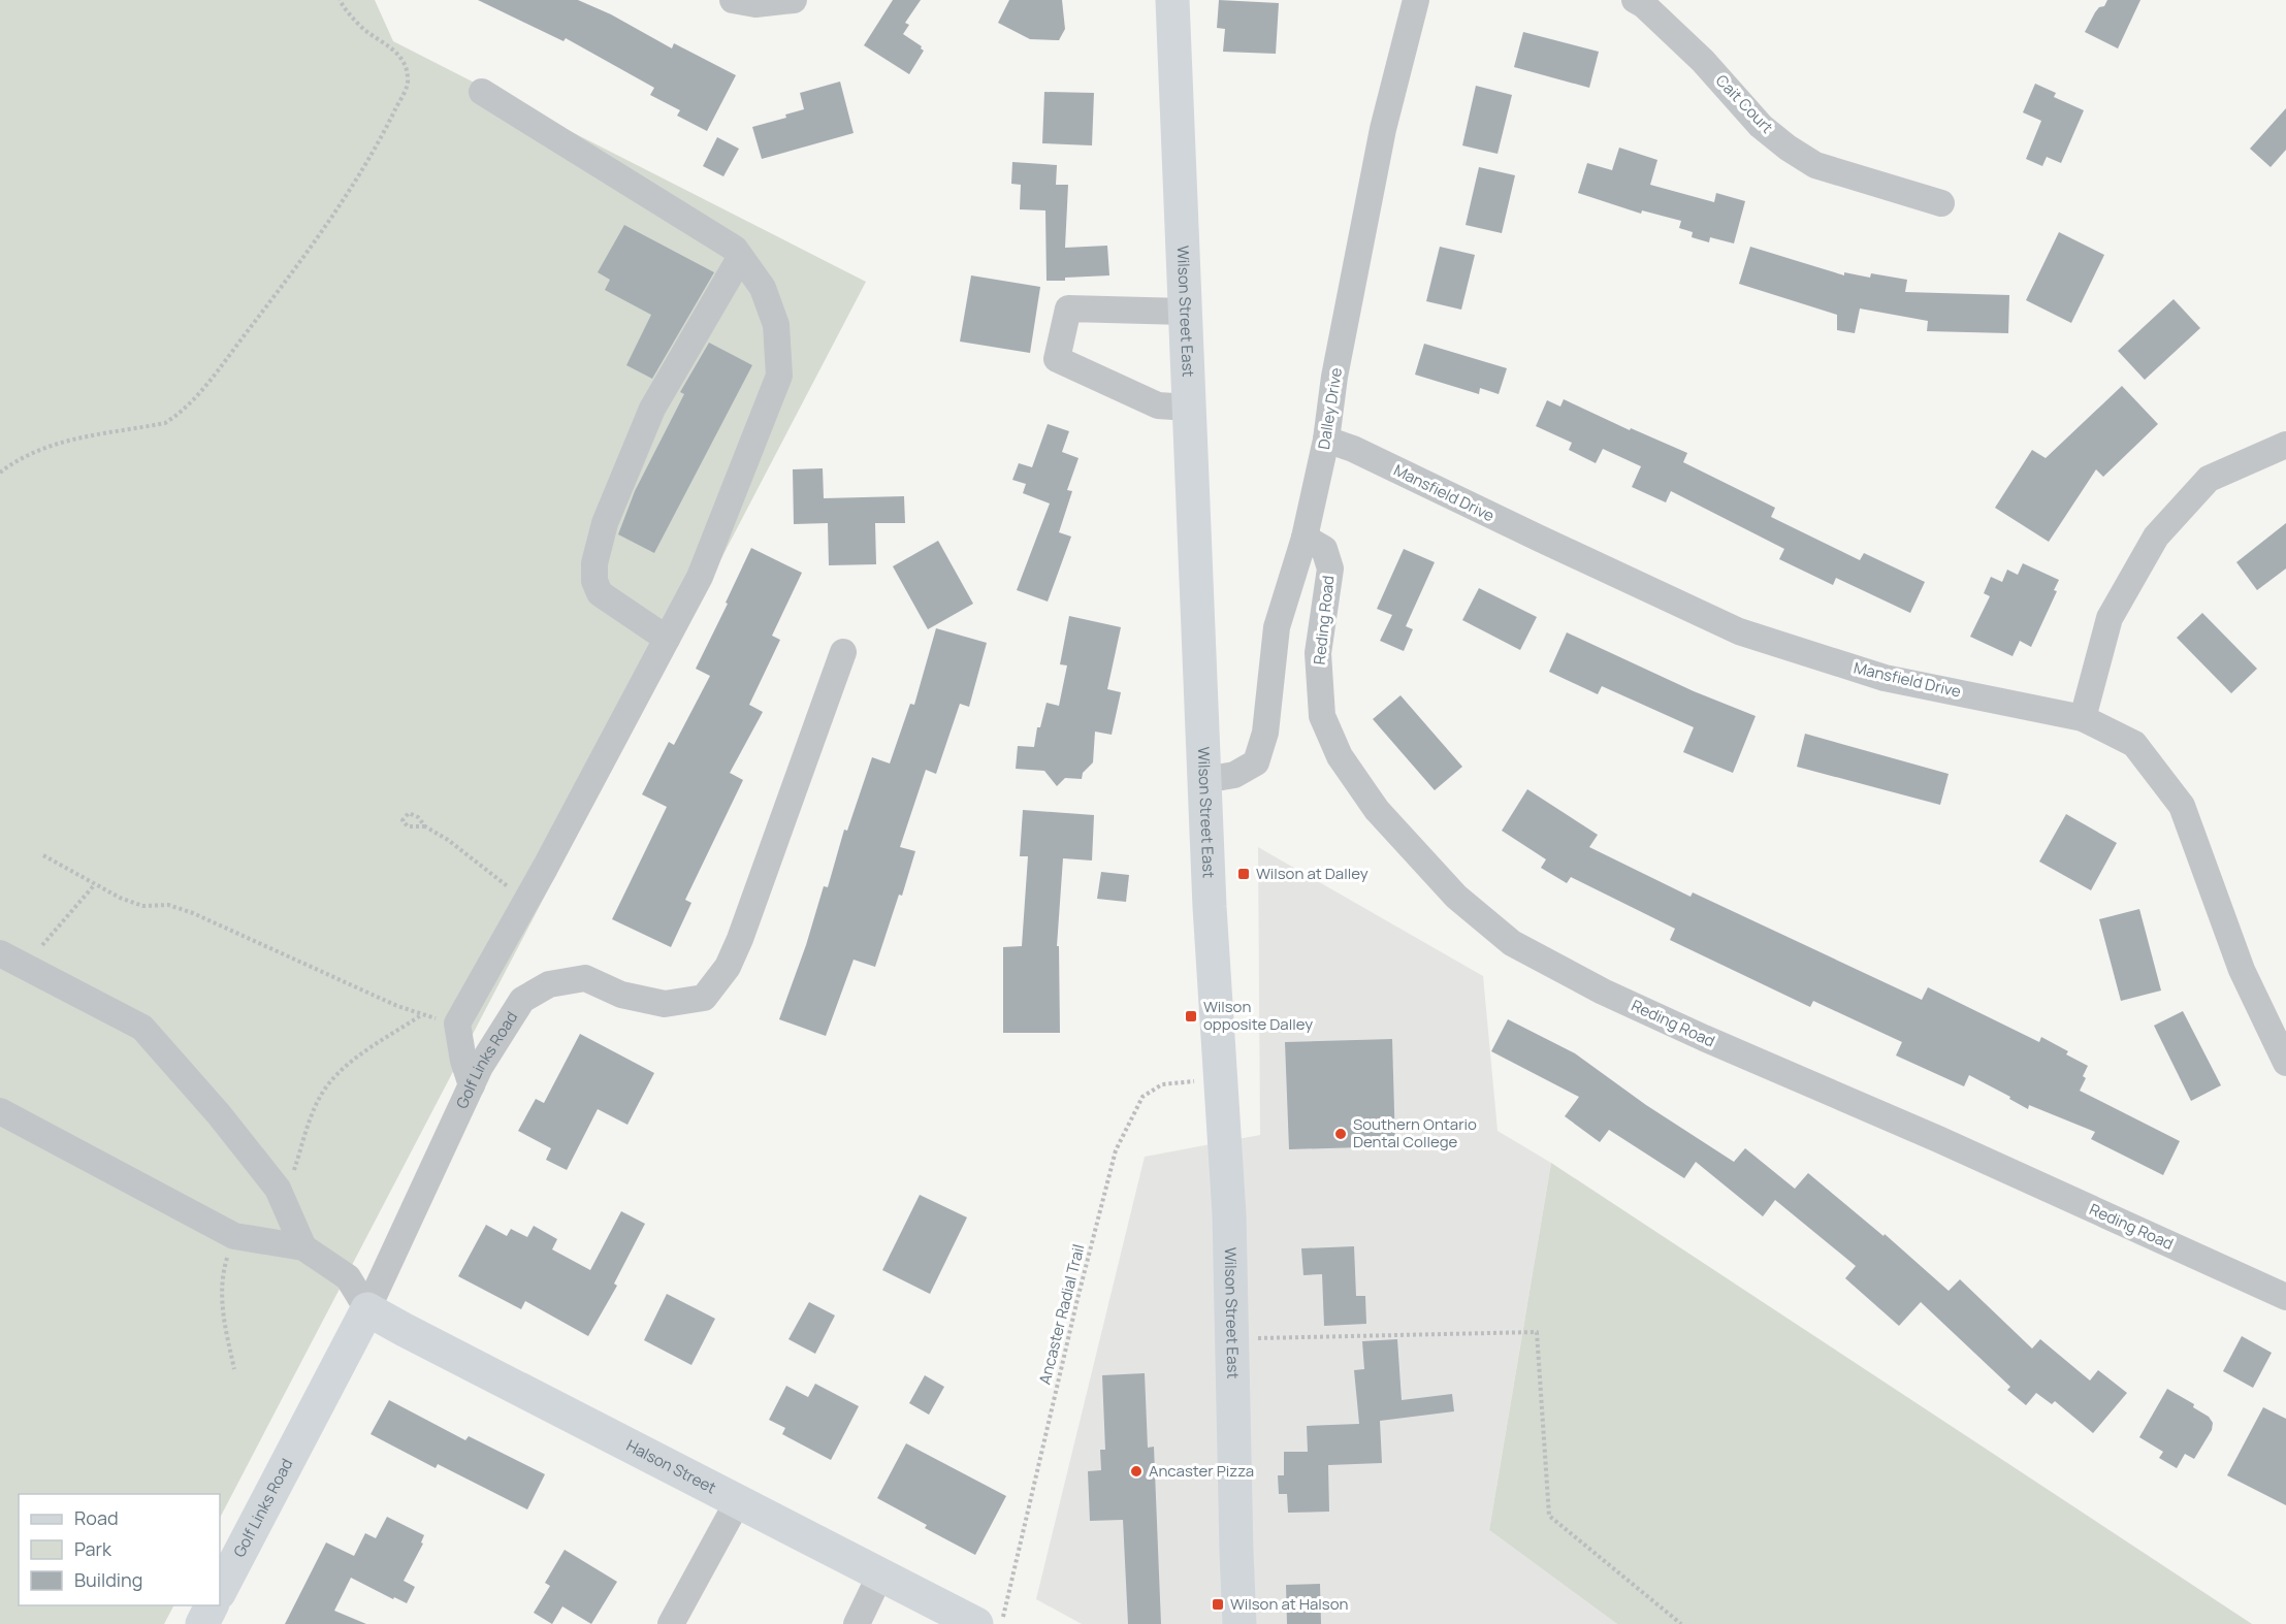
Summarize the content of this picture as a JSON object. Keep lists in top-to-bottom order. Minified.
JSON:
{"streets":{"main road":["Wilson Street East","Golf Links Road","Halson Street"],"street":["Cait Court","Dalley Drive","Mansfield Drive","Reding Road"],"path":["Ancaster Radial Trail"]},"crossings":[["Wilson Street East","Dalley Drive"],["Wilson Street East","Ancaster Radial Trail"],["Dalley Drive","Mansfield Drive"],["Dalley Drive","Reding Road"],["Golf Links Road","Halson Street"]],"places":{"transit":["Wilson at Dalley","Wilson opposite Dalley","Wilson at Halson"],"other":["Southern Ontario Dental College","Ancaster Pizza"]},"legend":["Road","Park","Building"]}
